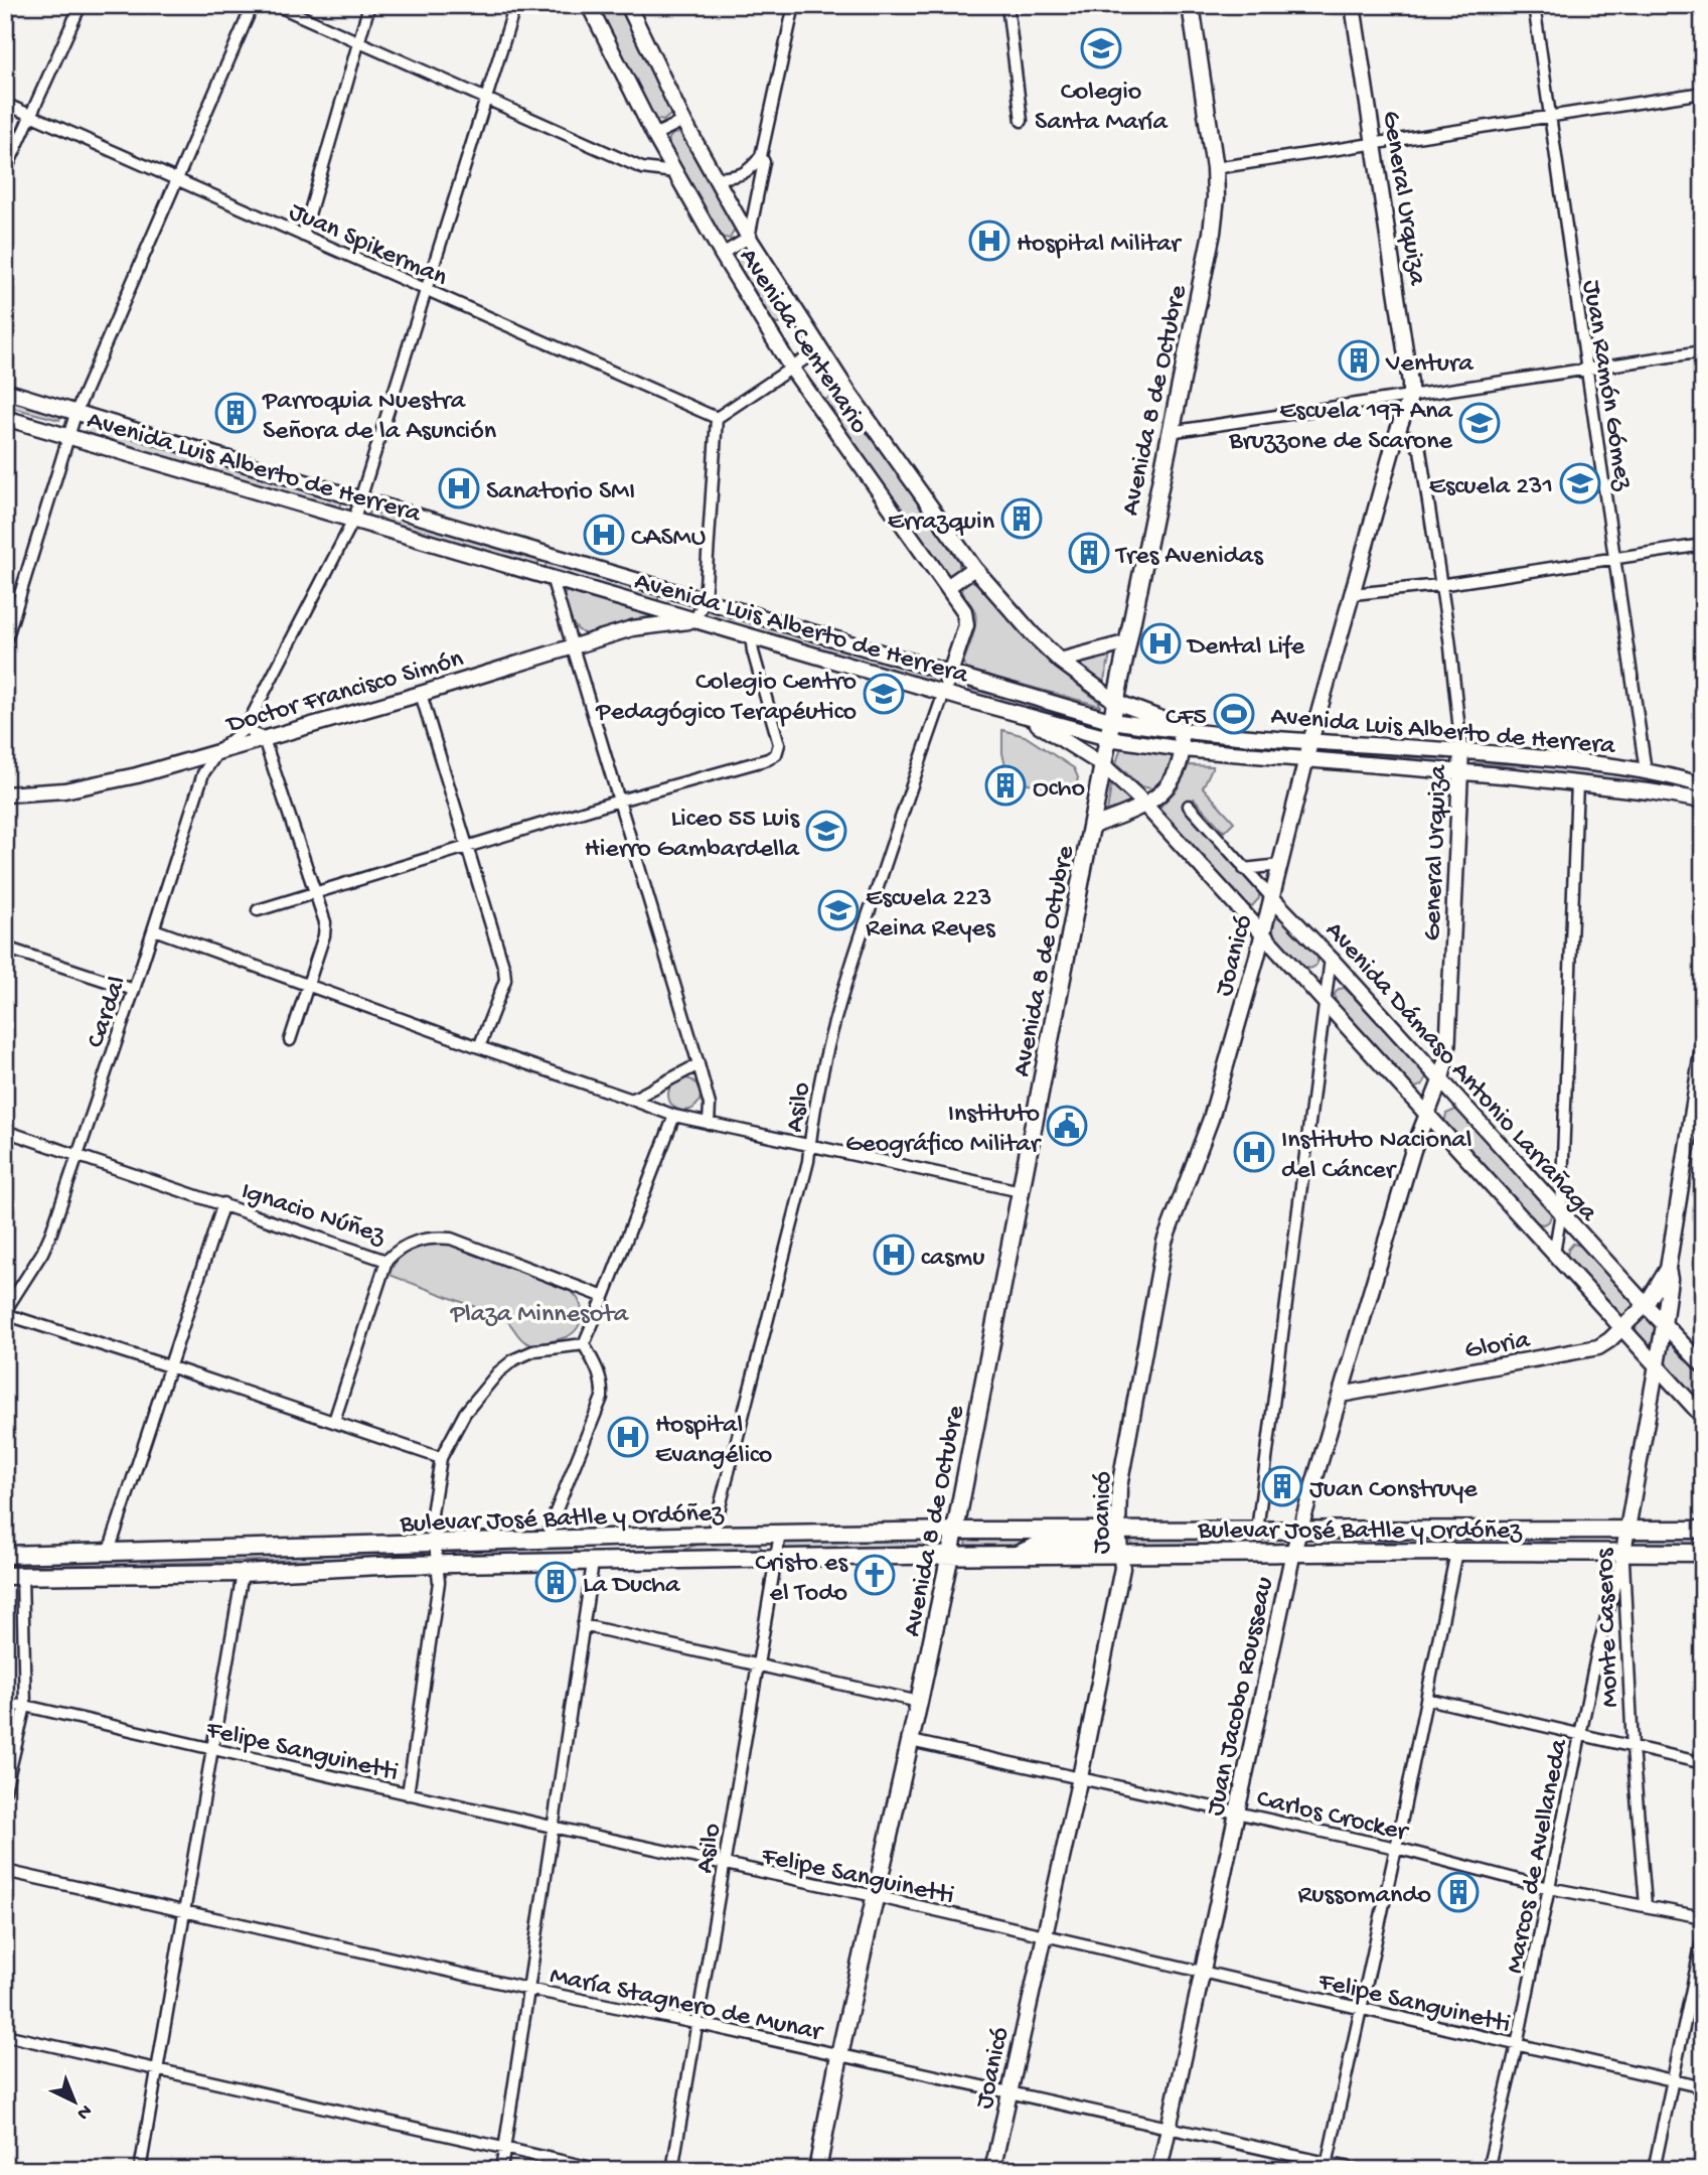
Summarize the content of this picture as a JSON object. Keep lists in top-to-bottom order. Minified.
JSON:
{"streets":{"main road":["Avenida 8 de Octubre","Bulevar José Batlle y Ordóñez"],"street":["General Urquiza","Juan Spikerman","Avenida Centenario","Juan Ramón Gómez","Avenida Luis Alberto de Herrera","Doctor Francisco Simón","Joanicó","Cardal","Avenida Dámaso Antonio Larrañaga","Asilo","Ignacio Núñez","Gloria","Monte Caseros","Juan Jacobo Rousseau","Felipe Sanguinetti","Carlos Crocker","Marcos de Avellaneda","María Stagnero de Munar"]},"crossings":[["General Urquiza","Avenida Luis Alberto de Herrera"],["General Urquiza","Joanicó"],["General Urquiza","Avenida Dámaso Antonio Larrañaga"],["General Urquiza","Juan Jacobo Rousseau"],["Juan Spikerman","Cardal"],["Avenida Centenario","Avenida 8 de Octubre"],["Avenida Centenario","Avenida Luis Alberto de Herrera"],["Avenida Centenario","Asilo"],["Juan Ramón Gómez","Avenida Luis Alberto de Herrera"],["Avenida 8 de Octubre","Avenida Luis Alberto de Herrera"],["Avenida 8 de Octubre","Bulevar José Batlle y Ordóñez"],["Avenida 8 de Octubre","Felipe Sanguinetti"],["Avenida 8 de Octubre","Carlos Crocker"],["Avenida 8 de Octubre","María Stagnero de Munar"],["Avenida Luis Alberto de Herrera","Doctor Francisco Simón"],["Avenida Luis Alberto de Herrera","Joanicó"],["Avenida Luis Alberto de Herrera","Cardal"],["Avenida Luis Alberto de Herrera","Asilo"],["Doctor Francisco Simón","Cardal"],["Joanicó","Avenida Dámaso Antonio Larrañaga"],["Joanicó","Bulevar José Batlle y Ordóñez"],["Joanicó","Felipe Sanguinetti"],["Joanicó","Carlos Crocker"],["Joanicó","María Stagnero de Munar"],["Cardal","Ignacio Núñez"],["Avenida Dámaso Antonio Larrañaga","Gloria"],["Avenida Dámaso Antonio Larrañaga","Monte Caseros"],["Avenida Dámaso Antonio Larrañaga","Juan Jacobo Rousseau"],["Asilo","Bulevar José Batlle y Ordóñez"],["Asilo","Felipe Sanguinetti"],["Asilo","María Stagnero de Munar"],["Gloria","Monte Caseros"],["Gloria","Juan Jacobo Rousseau"],["Bulevar José Batlle y Ordóñez","Monte Caseros"],["Bulevar José Batlle y Ordóñez","Juan Jacobo Rousseau"],["Bulevar José Batlle y Ordóñez","Marcos de Avellaneda"],["Monte Caseros","Carlos Crocker"],["Monte Caseros","Marcos de Avellaneda"],["Juan Jacobo Rousseau","Felipe Sanguinetti"],["Juan Jacobo Rousseau","Carlos Crocker"],["Juan Jacobo Rousseau","María Stagnero de Munar"],["Felipe Sanguinetti","Marcos de Avellaneda"],["Carlos Crocker","Marcos de Avellaneda"]],"parks":["Plaza Minnesota"],"places":{"school or university":["Colegio Santa María","Escuela 197 Ana Bruzzone de Scarone","Escuela 231","Colegio Centro Pedagógico Terapéutico","Liceo 55 Luis Hierro Gambardella","Escuela 223 Reina Reyes"],"hospital":["Hospital Militar","Sanatorio SMI","CASMU","Dental Life","Instituto Nacional del Cáncer","casmu","Hospital Evangélico"],"building":["Ventura","Parroquia Nuestra Señora de la Asunción","Errazquin","Tres Avenidas","Ocho","Juan Construye","La Ducha","Russomando"],"sports":["CF5"],"public building":["Instituto Geográfico Militar"],"church":["Cristo es el Todo"]},"north":"bottom right"}
